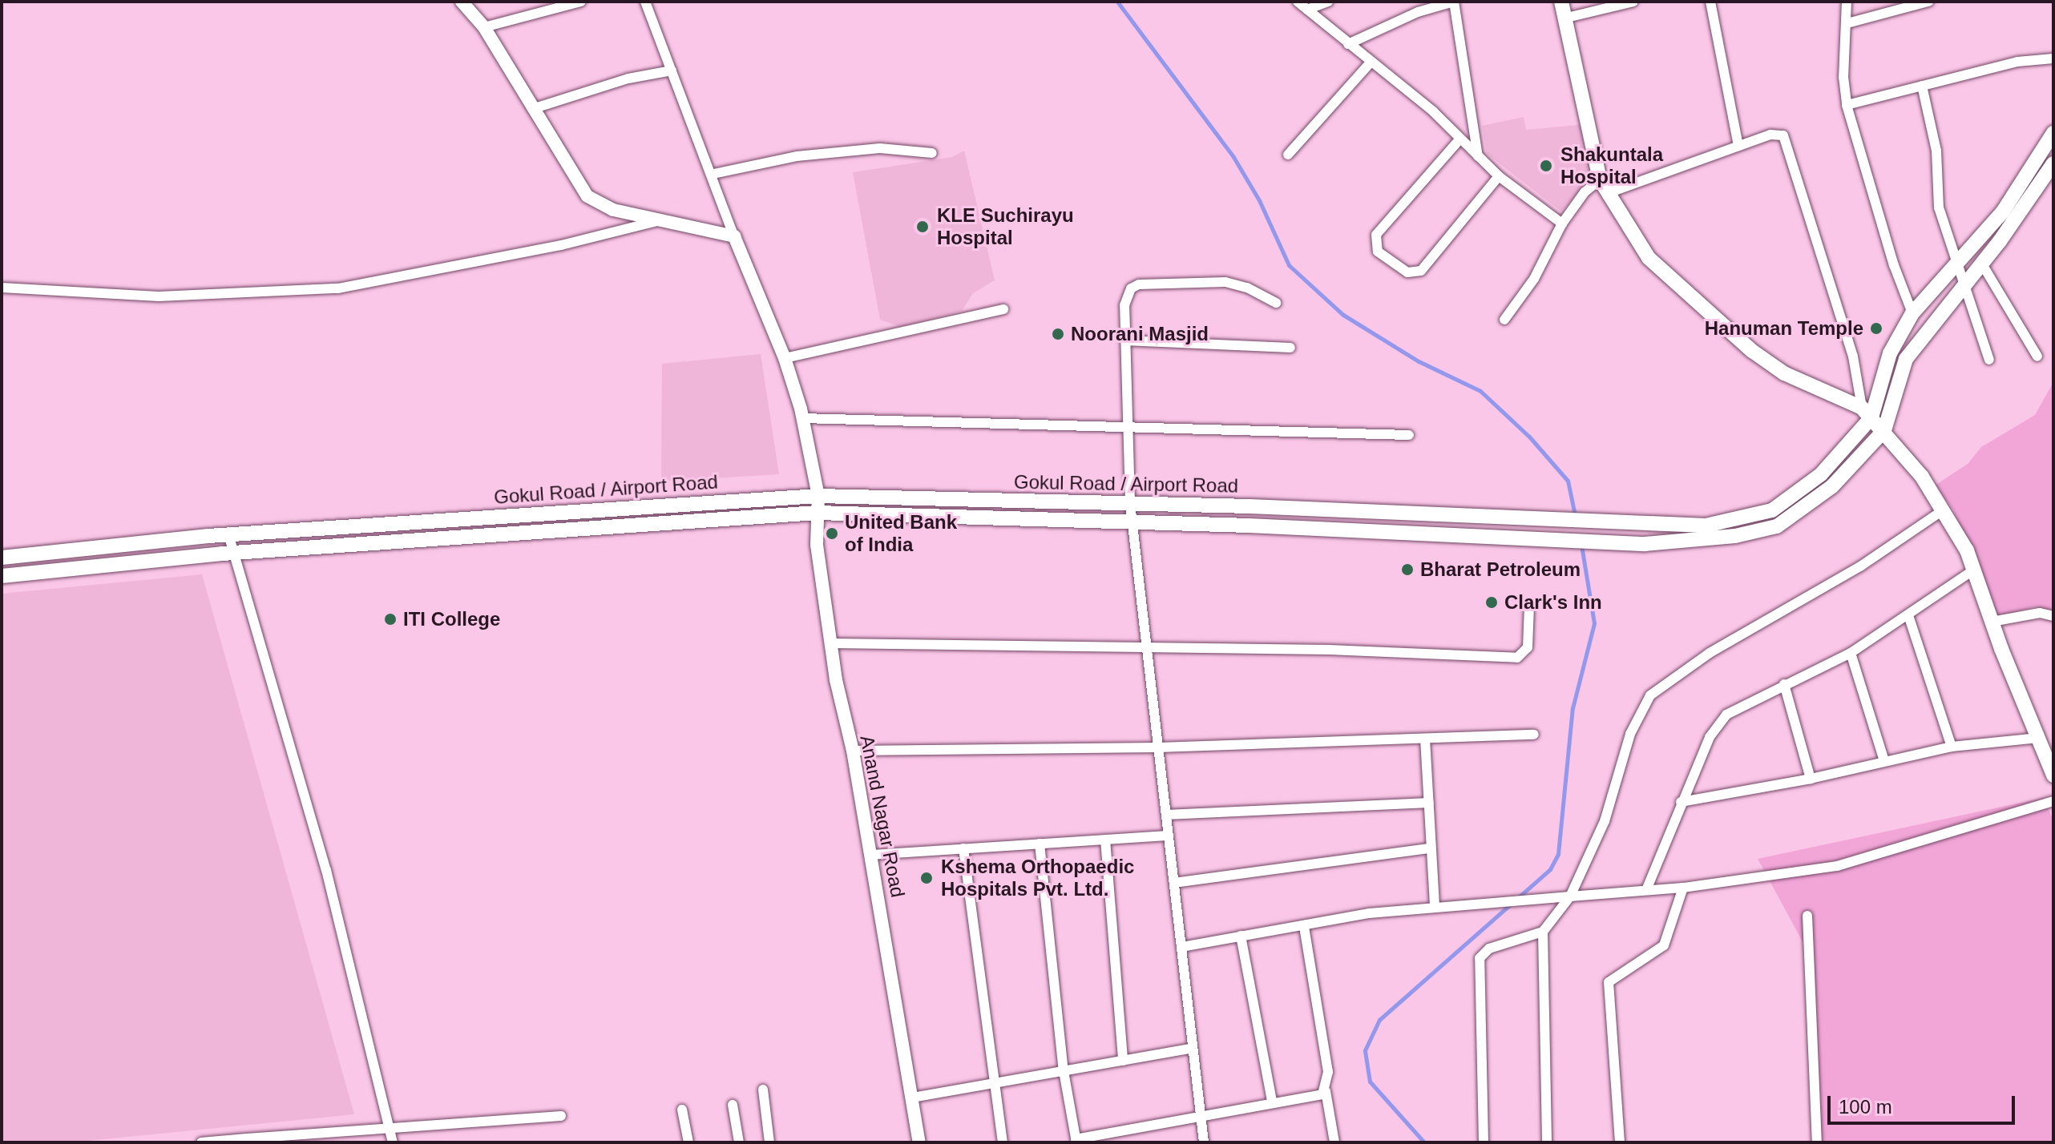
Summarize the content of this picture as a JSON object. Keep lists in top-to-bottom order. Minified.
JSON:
{"streets":{"main road":["Gokul Road / Airport Road"],"street":["Anand Nagar Road"]},"crossings":[["Gokul Road / Airport Road","Anand Nagar Road"]],"places":["Shakuntala Hospital","KLE Suchirayu Hospital","Hanuman Temple","Noorani Masjid","United Bank of India","Bharat Petroleum","Clark's Inn","ITI College","Kshema Orthopaedic Hospitals Pvt. Ltd."],"scale_bar":"100 m"}
